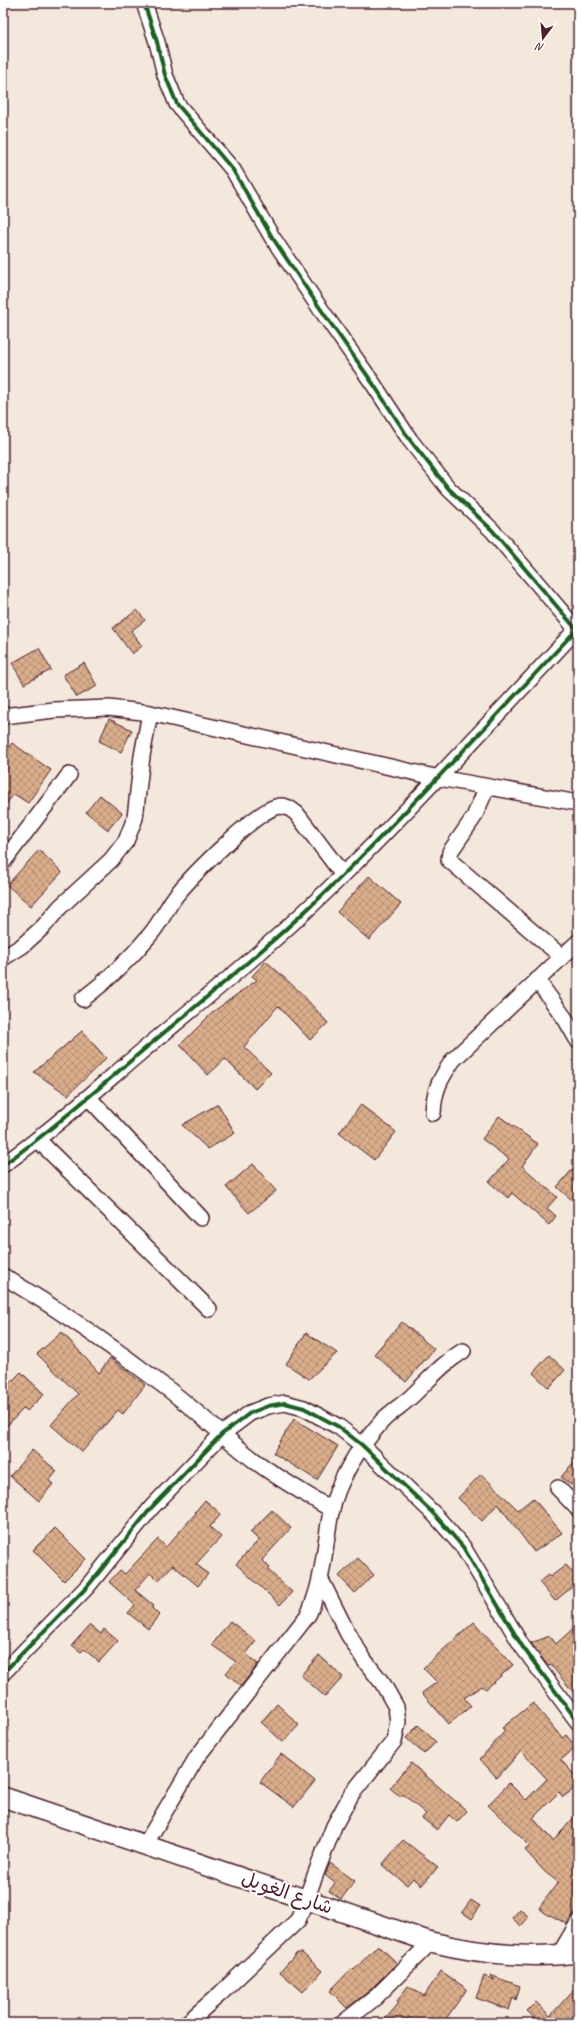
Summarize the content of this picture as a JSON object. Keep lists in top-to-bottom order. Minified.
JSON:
{"streets":{"street":["شارع الغويل"]},"north":"bottom"}
